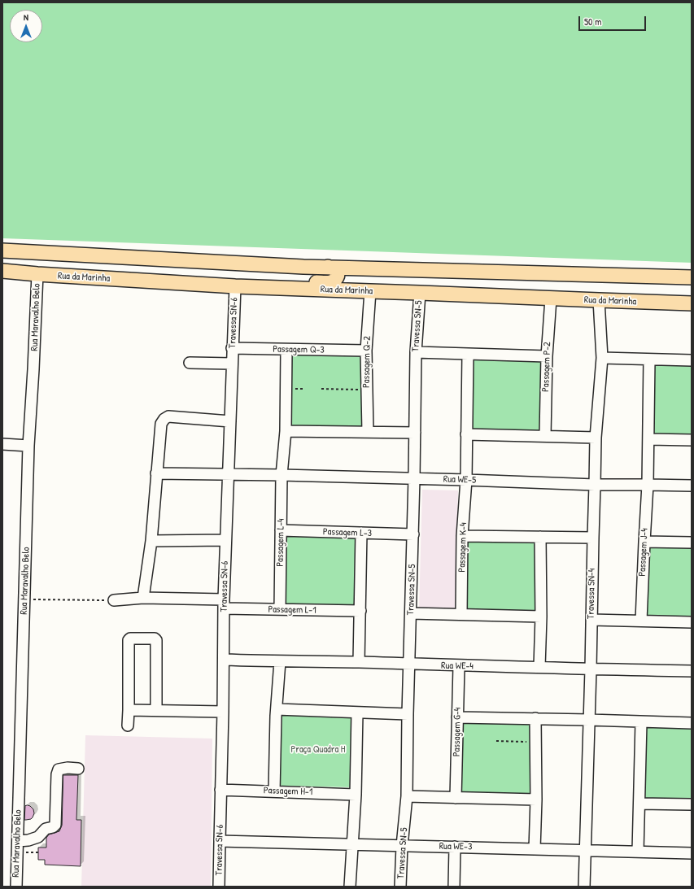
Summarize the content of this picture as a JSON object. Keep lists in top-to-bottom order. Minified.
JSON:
{"streets":{"main road":["Rua da Marinha"],"street":["Rua Maravalho Belo","Travessa SN-6","Travessa SN-5","Passagem Q-3","Passagem Q-2","Passagem P-2","Rua WE-5","Passagem L-3","Passagem L-4","Passagem K-4","Passagem J-4","Travessa SN-4","Passagem L-1","Rua WE-4","Passagem G-4","Passagem H-1","Rua WE-3"]},"crossings":[["Rua da Marinha","Rua Maravalho Belo"],["Rua da Marinha","Travessa SN-6"],["Rua da Marinha","Travessa SN-5"],["Rua da Marinha","Passagem Q-2"],["Rua da Marinha","Passagem P-2"],["Rua da Marinha","Travessa SN-4"],["Travessa SN-6","Passagem Q-3"],["Travessa SN-6","Rua WE-5"],["Travessa SN-6","Passagem L-1"],["Travessa SN-6","Rua WE-4"],["Travessa SN-6","Passagem H-1"],["Travessa SN-6","Rua WE-3"],["Travessa SN-5","Rua WE-5"],["Travessa SN-5","Passagem L-3"],["Travessa SN-5","Rua WE-4"],["Travessa SN-5","Rua WE-3"],["Passagem Q-3","Passagem Q-2"],["Passagem Q-3","Passagem L-4"],["Rua WE-5","Passagem L-4"],["Rua WE-5","Passagem K-4"],["Rua WE-5","Passagem J-4"],["Rua WE-5","Travessa SN-4"],["Passagem L-3","Passagem L-4"],["Passagem L-4","Passagem L-1"],["Travessa SN-4","Rua WE-4"],["Travessa SN-4","Rua WE-3"],["Rua WE-4","Passagem G-4"]],"parks":["Praça Quadra H"],"scale_bar":"50 m","north":"top"}
